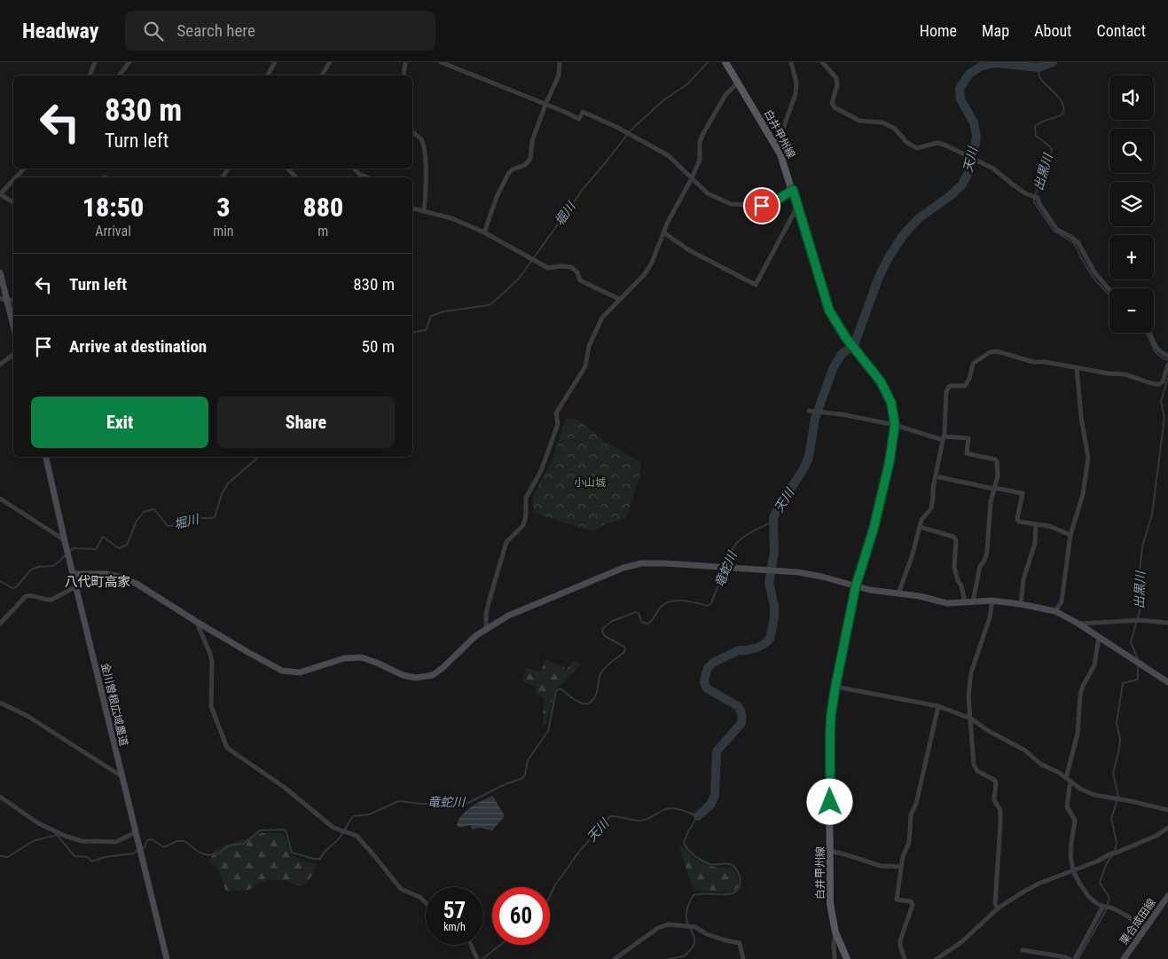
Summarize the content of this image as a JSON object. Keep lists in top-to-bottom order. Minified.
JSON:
{"streets":{"main road":["白井甲州線"],"street":["金川曽根広域農道","栗合成田線"]},"districts":["八代町高家"],"water":["天川","出黒川","堀川","竜蛇川"],"parks":["小山城"],"page":{"header":"Headway","search":"Search here","nav":["Home","Map","About","Contact"],"map_buttons":["+","−"],"turn":["830 m","Turn left"],"eta":["18:50","Arrival","3","min","880","m"],"list":[{"name":"Turn left","value":"830 m"},{"name":"Arrive at destination","value":"50 m"}],"buttons":["Exit","Share"],"speed":"57 km/h","limit":"60"}}
